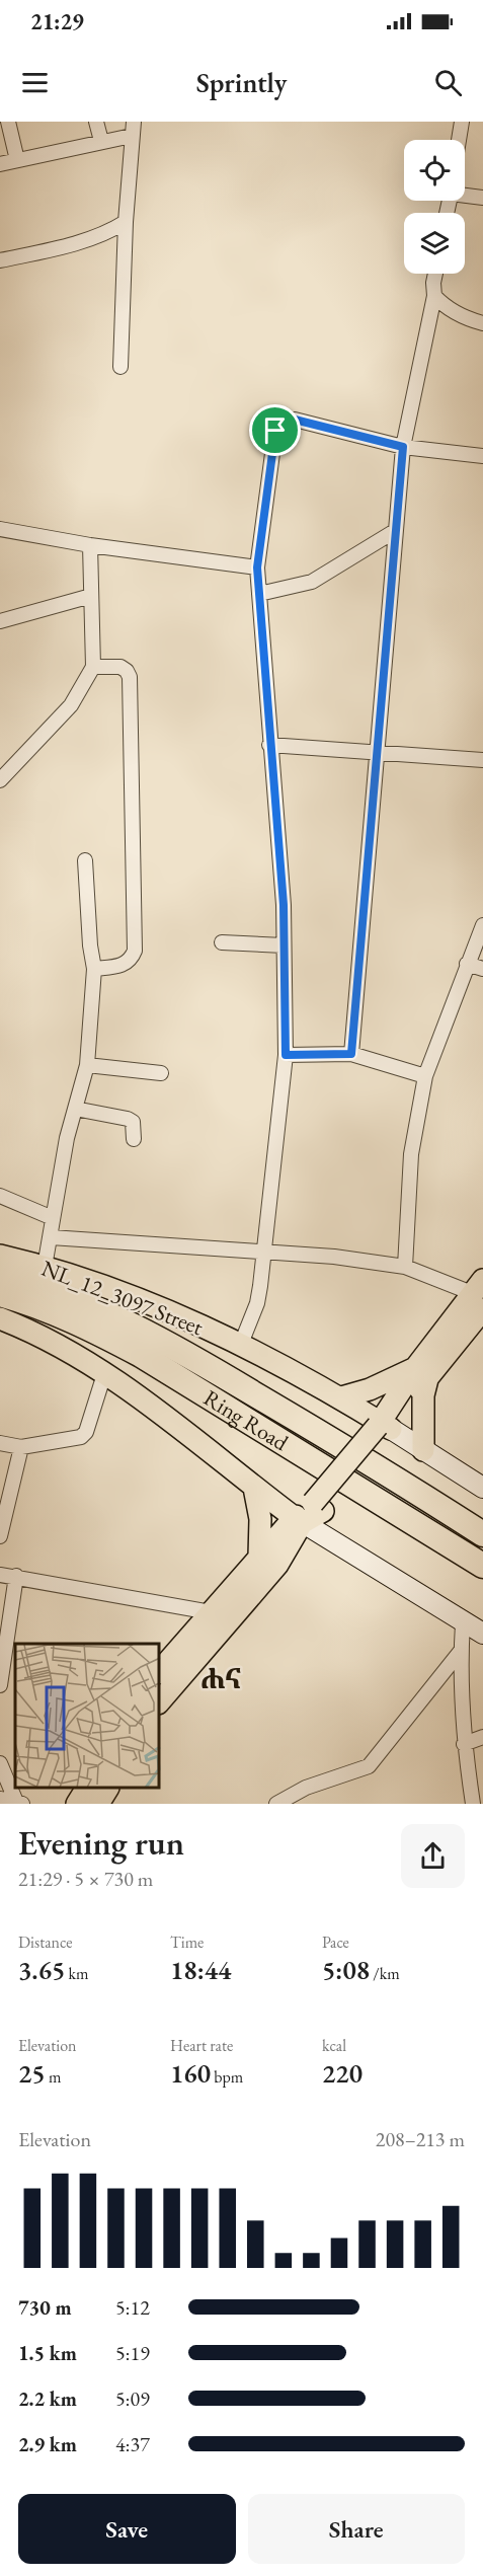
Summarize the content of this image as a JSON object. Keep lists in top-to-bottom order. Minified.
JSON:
{"streets":{"highway":["Ring Road"],"main road":["NL_12_3097 Street"]},"districts":["ሐና"],"page":{"status":"21:29","header":"Sprintly","heading":["Evening run","21:29 · 5 × 730 m"],"stats":[["Distance","3.65 km"],["Time","18:44"],["Pace","5:08 /km"],["Elevation","25 m"],["Heart rate","160 bpm"],["kcal","220"]],"chart":["Elevation","208–213 m"],"list":[{"name":"730 m","note":"5:12"},{"name":"1.5 km","note":"5:19"},{"name":"2.2 km","note":"5:09"},{"name":"2.9 km","note":"4:37"}],"buttons":["Save","Share"]}}
